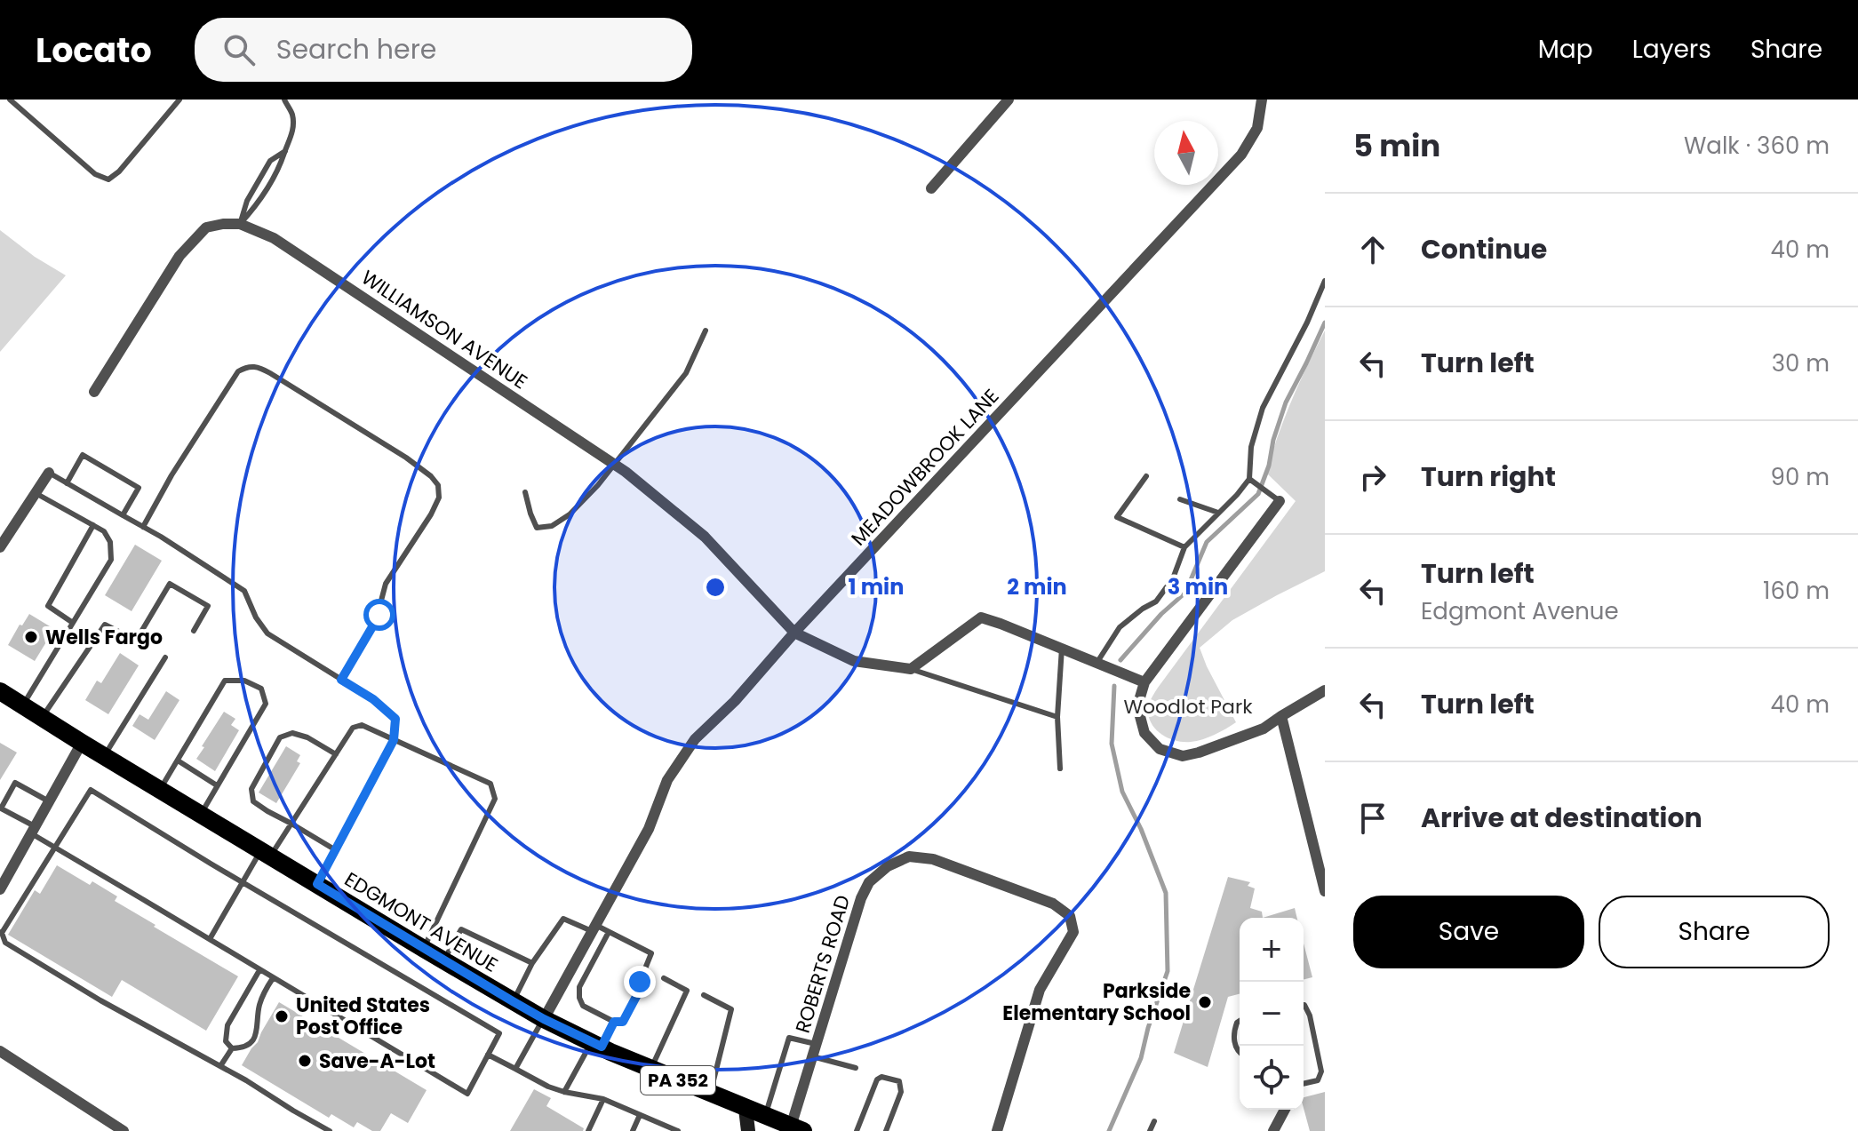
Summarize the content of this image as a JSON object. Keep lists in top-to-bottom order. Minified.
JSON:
{"streets":{"main road":["EDGMONT AVENUE","PA 352"],"street":["WILLIAMSON AVENUE","MEADOWBROOK LANE","ROBERTS ROAD"]},"crossings":[["WILLIAMSON AVENUE","MEADOWBROOK LANE"],["MEADOWBROOK LANE","EDGMONT AVENUE"],["EDGMONT AVENUE","ROBERTS ROAD"]],"parks":["Woodlot Park"],"places":["Wells Fargo","Parkside Elementary School","United States Post Office","Save-A-Lot"],"north":"top","page":{"header":"Locato","search":"Search here","nav":["Map","Layers","Share"],"heading":["5 min","Walk · 360 m"],"list":[["Continue","40 m"],["Turn left","30 m"],["Turn right","90 m"],["Turn left","Edgmont Avenue","160 m"],["Turn left","40 m"],"Arrive at destination"],"buttons":["Save","Share"],"map_buttons":["+","−"]},"rings":["1 min","2 min","3 min"]}
